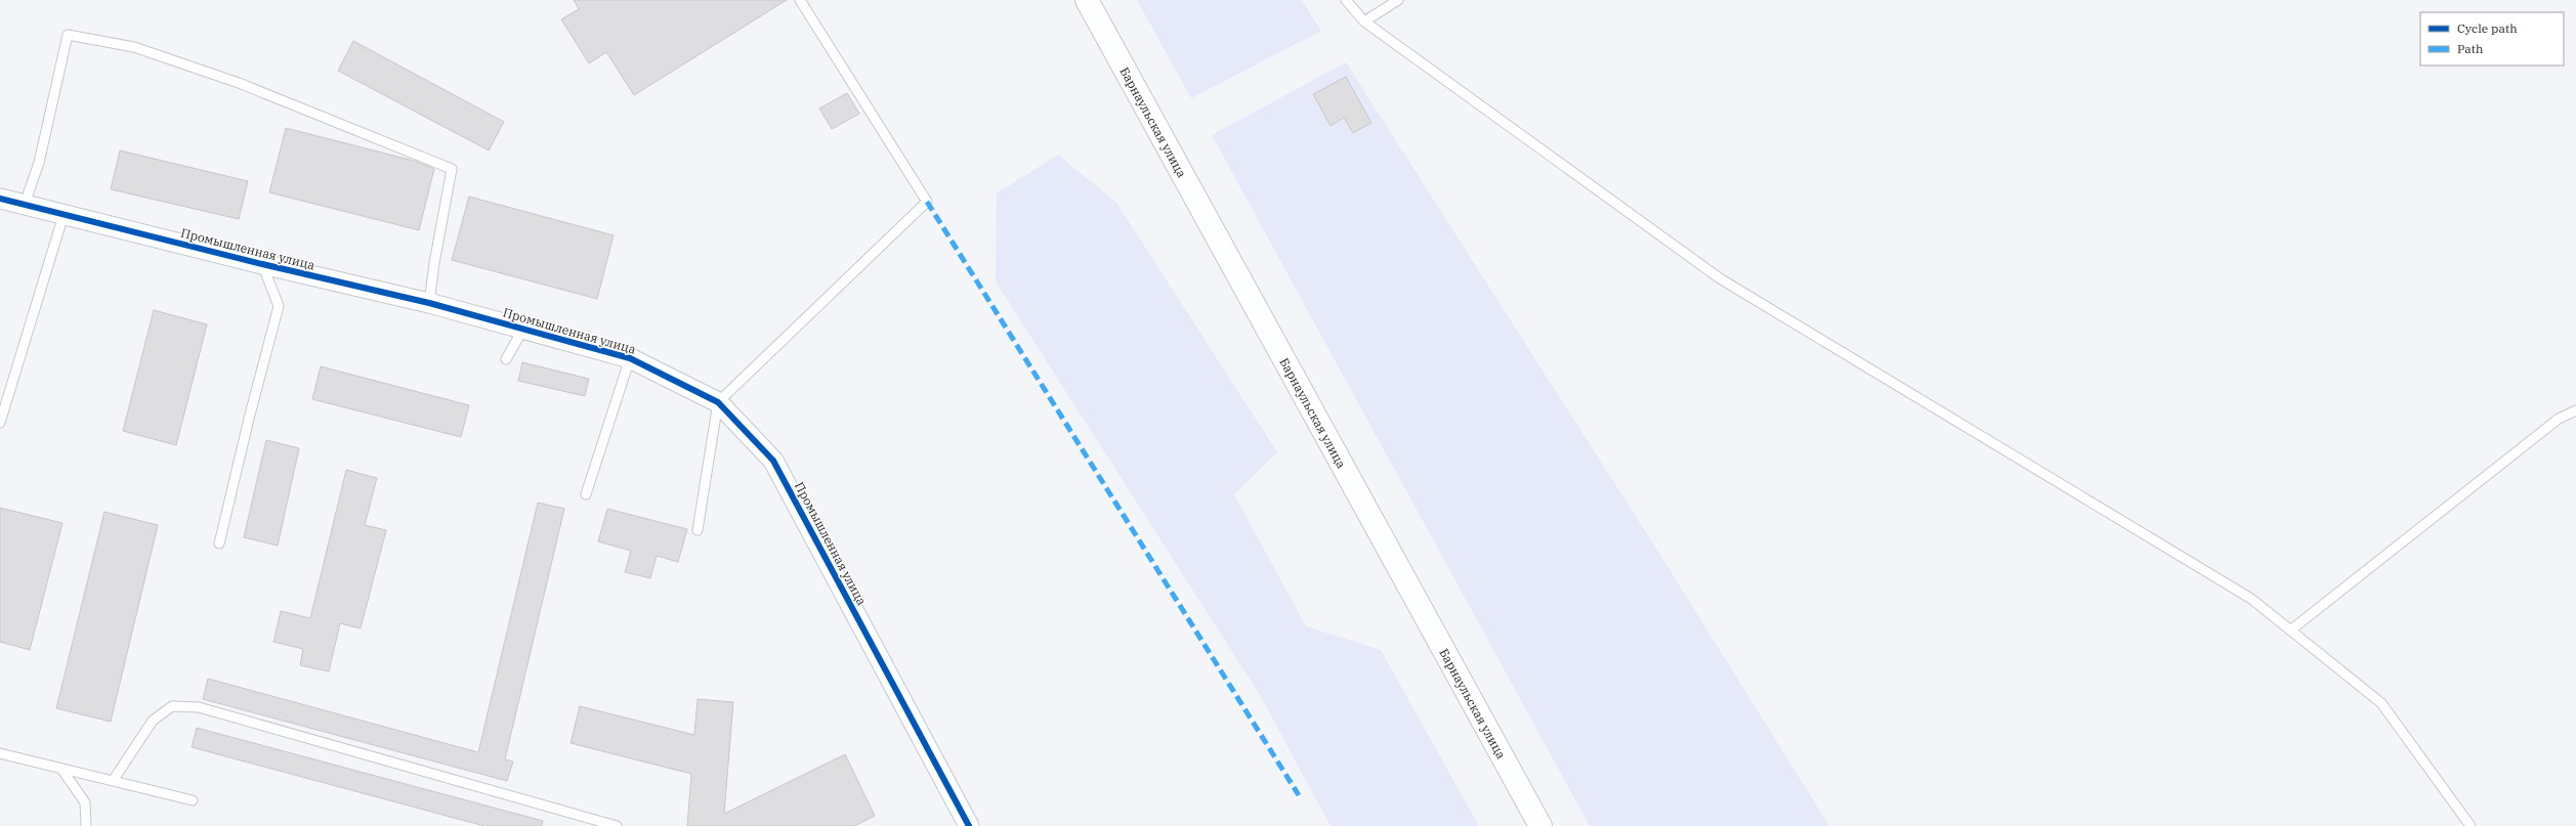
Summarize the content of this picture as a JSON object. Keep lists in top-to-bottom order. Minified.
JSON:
{"streets":{"highway":["Барнаульская улица"],"street":["Промышленная улица"]},"legend":["Cycle path","Path"]}
